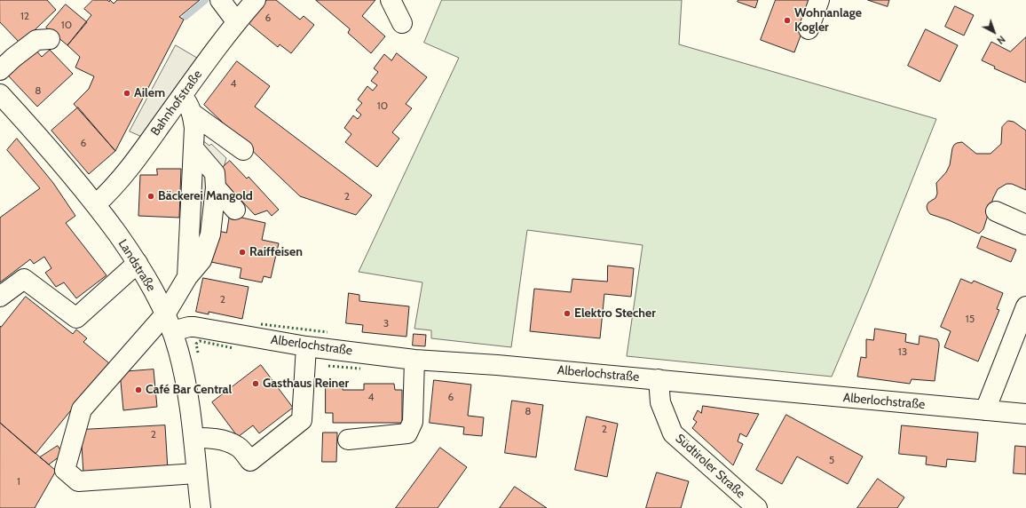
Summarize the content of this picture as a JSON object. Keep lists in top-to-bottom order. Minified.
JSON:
{"streets":{"street":["Bahnhofstraße","Landstraße","Alberlochstraße","Südtiroler Straße"]},"crossings":[["Bahnhofstraße","Landstraße"],["Landstraße","Alberlochstraße"],["Alberlochstraße","Südtiroler Straße"]],"places":["Wohnanlage Kogler","Ailem","Bäckerei Mangold","Raiffeisen","Elektro Stecher","Gasthaus Reiner","Café Bar Central"],"house_numbers":["12","6","10","4","8","10","6","2","2","15","3","13","4","6","8","2","2","5","1"],"north":"bottom right"}
